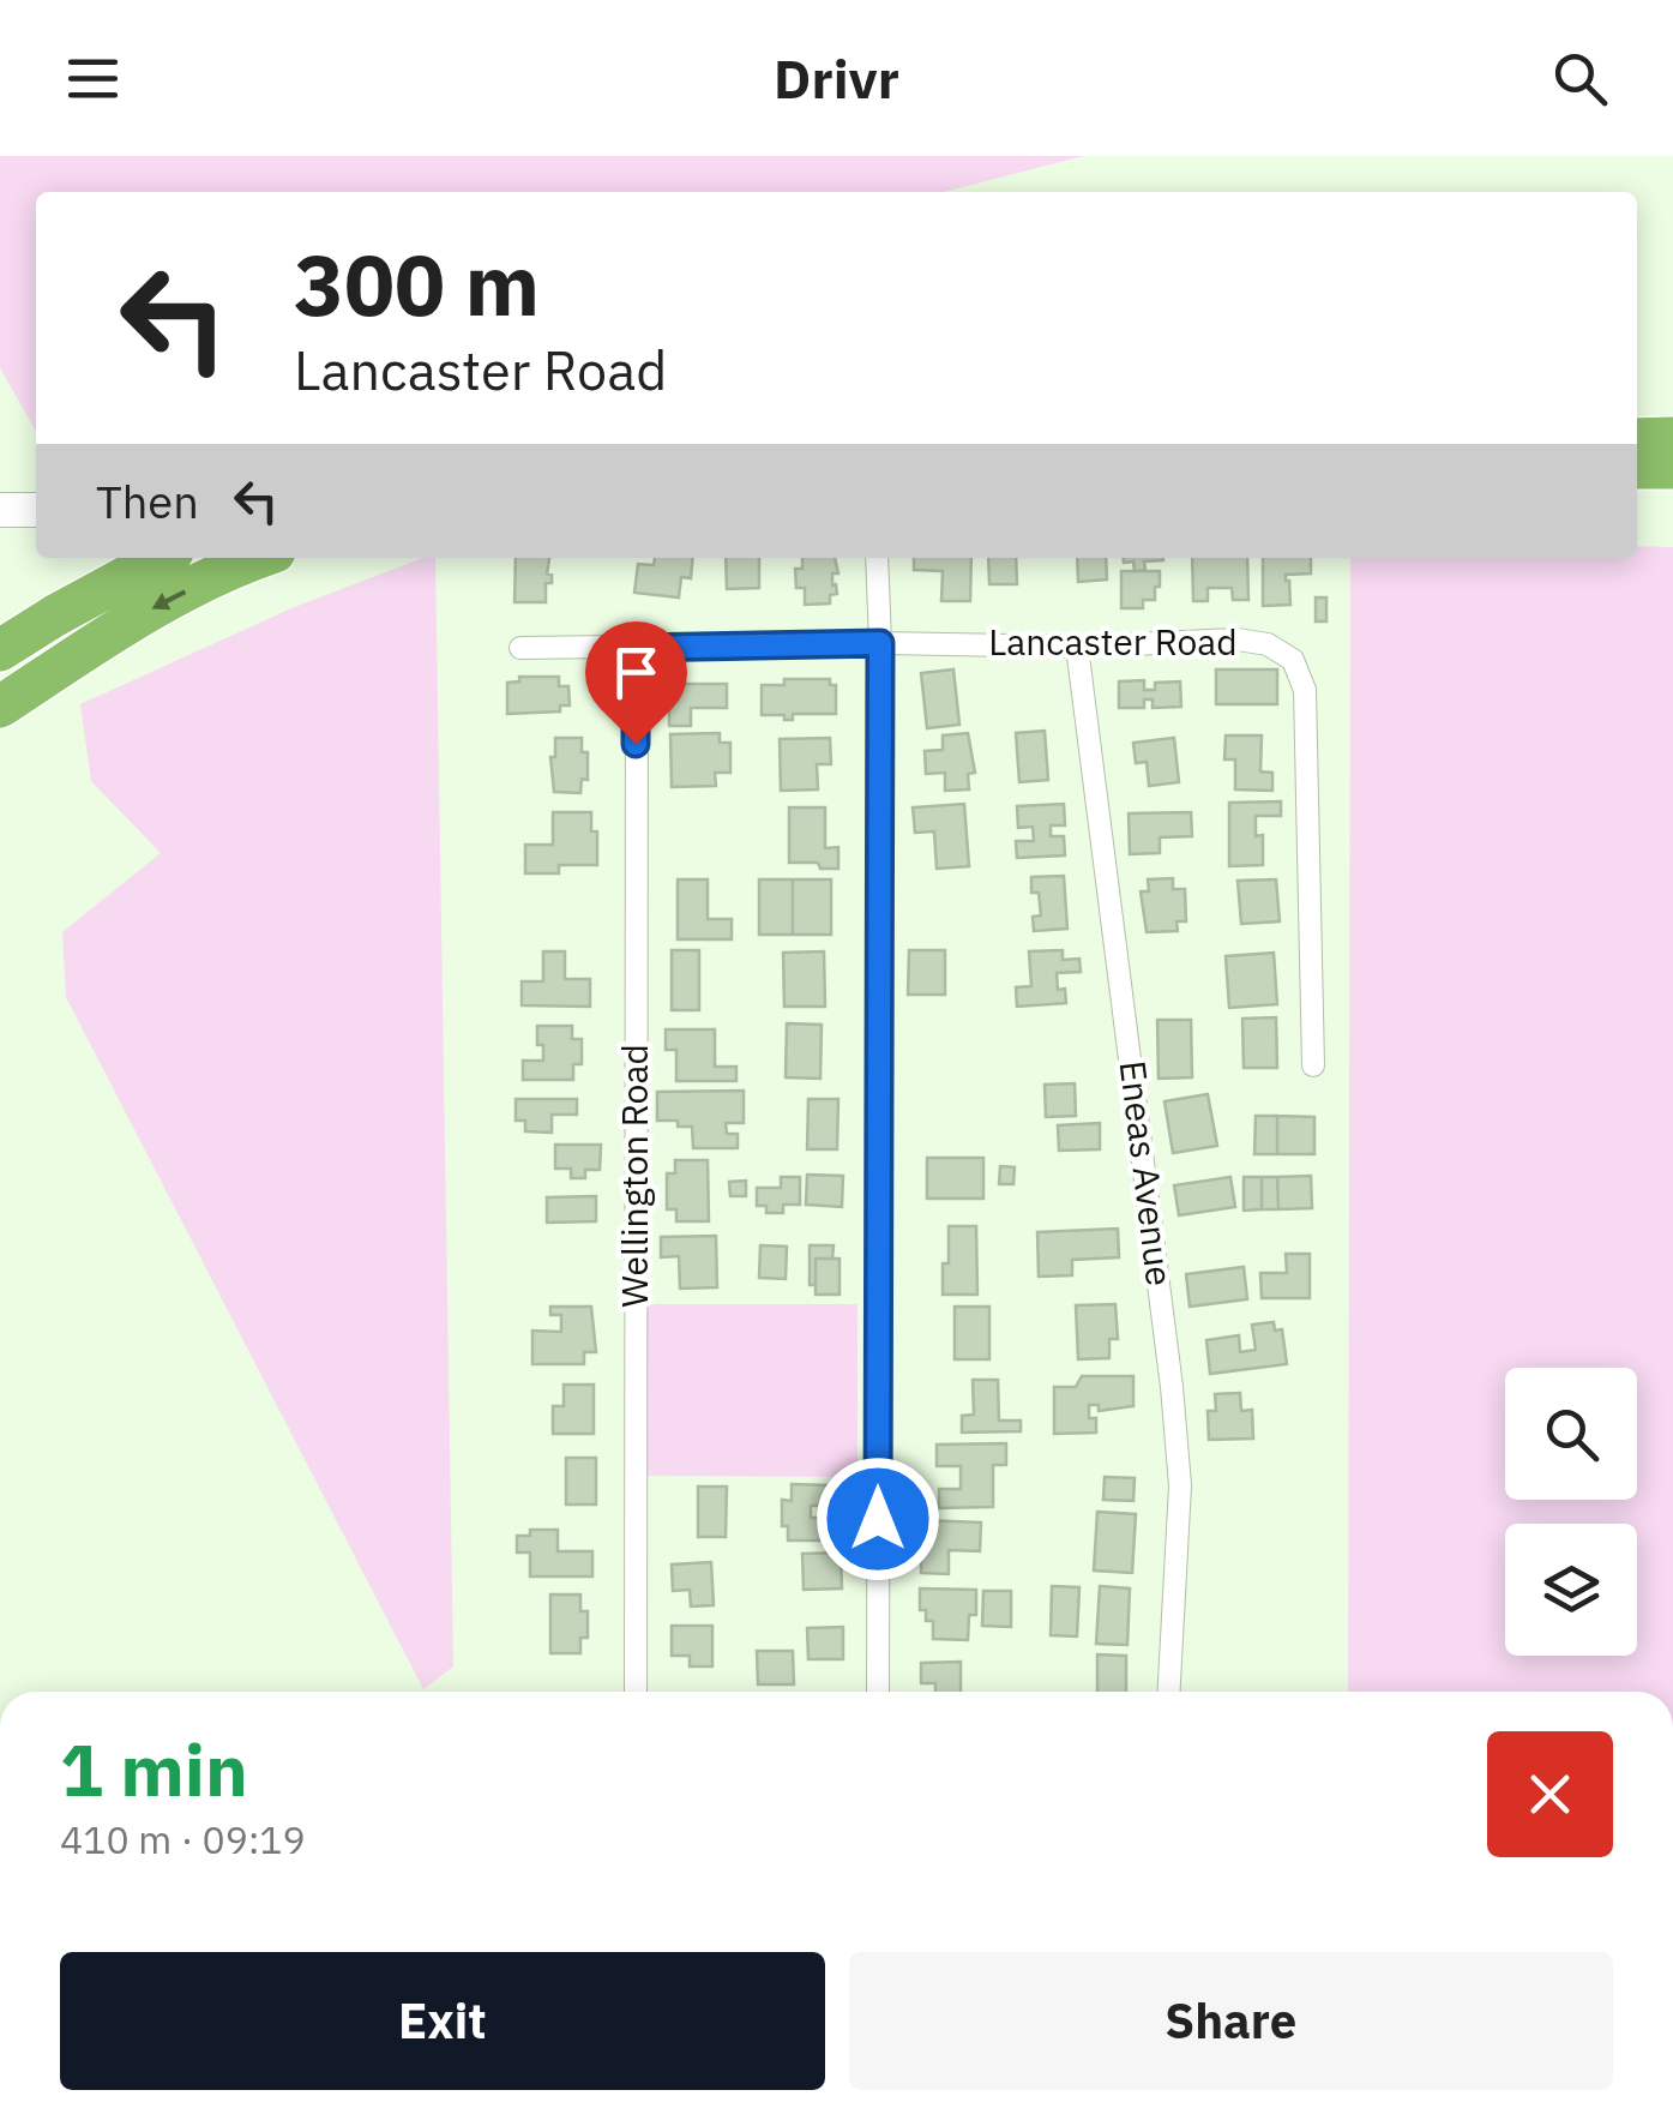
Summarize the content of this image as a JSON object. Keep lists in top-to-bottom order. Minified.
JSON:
{"streets":{"street":["Lancaster Road","Eneas Avenue","Wellington Road"]},"crossings":[["Lancaster Road","Eneas Avenue"],["Lancaster Road","Wellington Road"]],"page":{"header":"Drivr","turn":["300 m","Lancaster Road"],"then":"Then","heading":["1 min","410 m · 09:19"],"buttons":["Exit","Share"]}}
